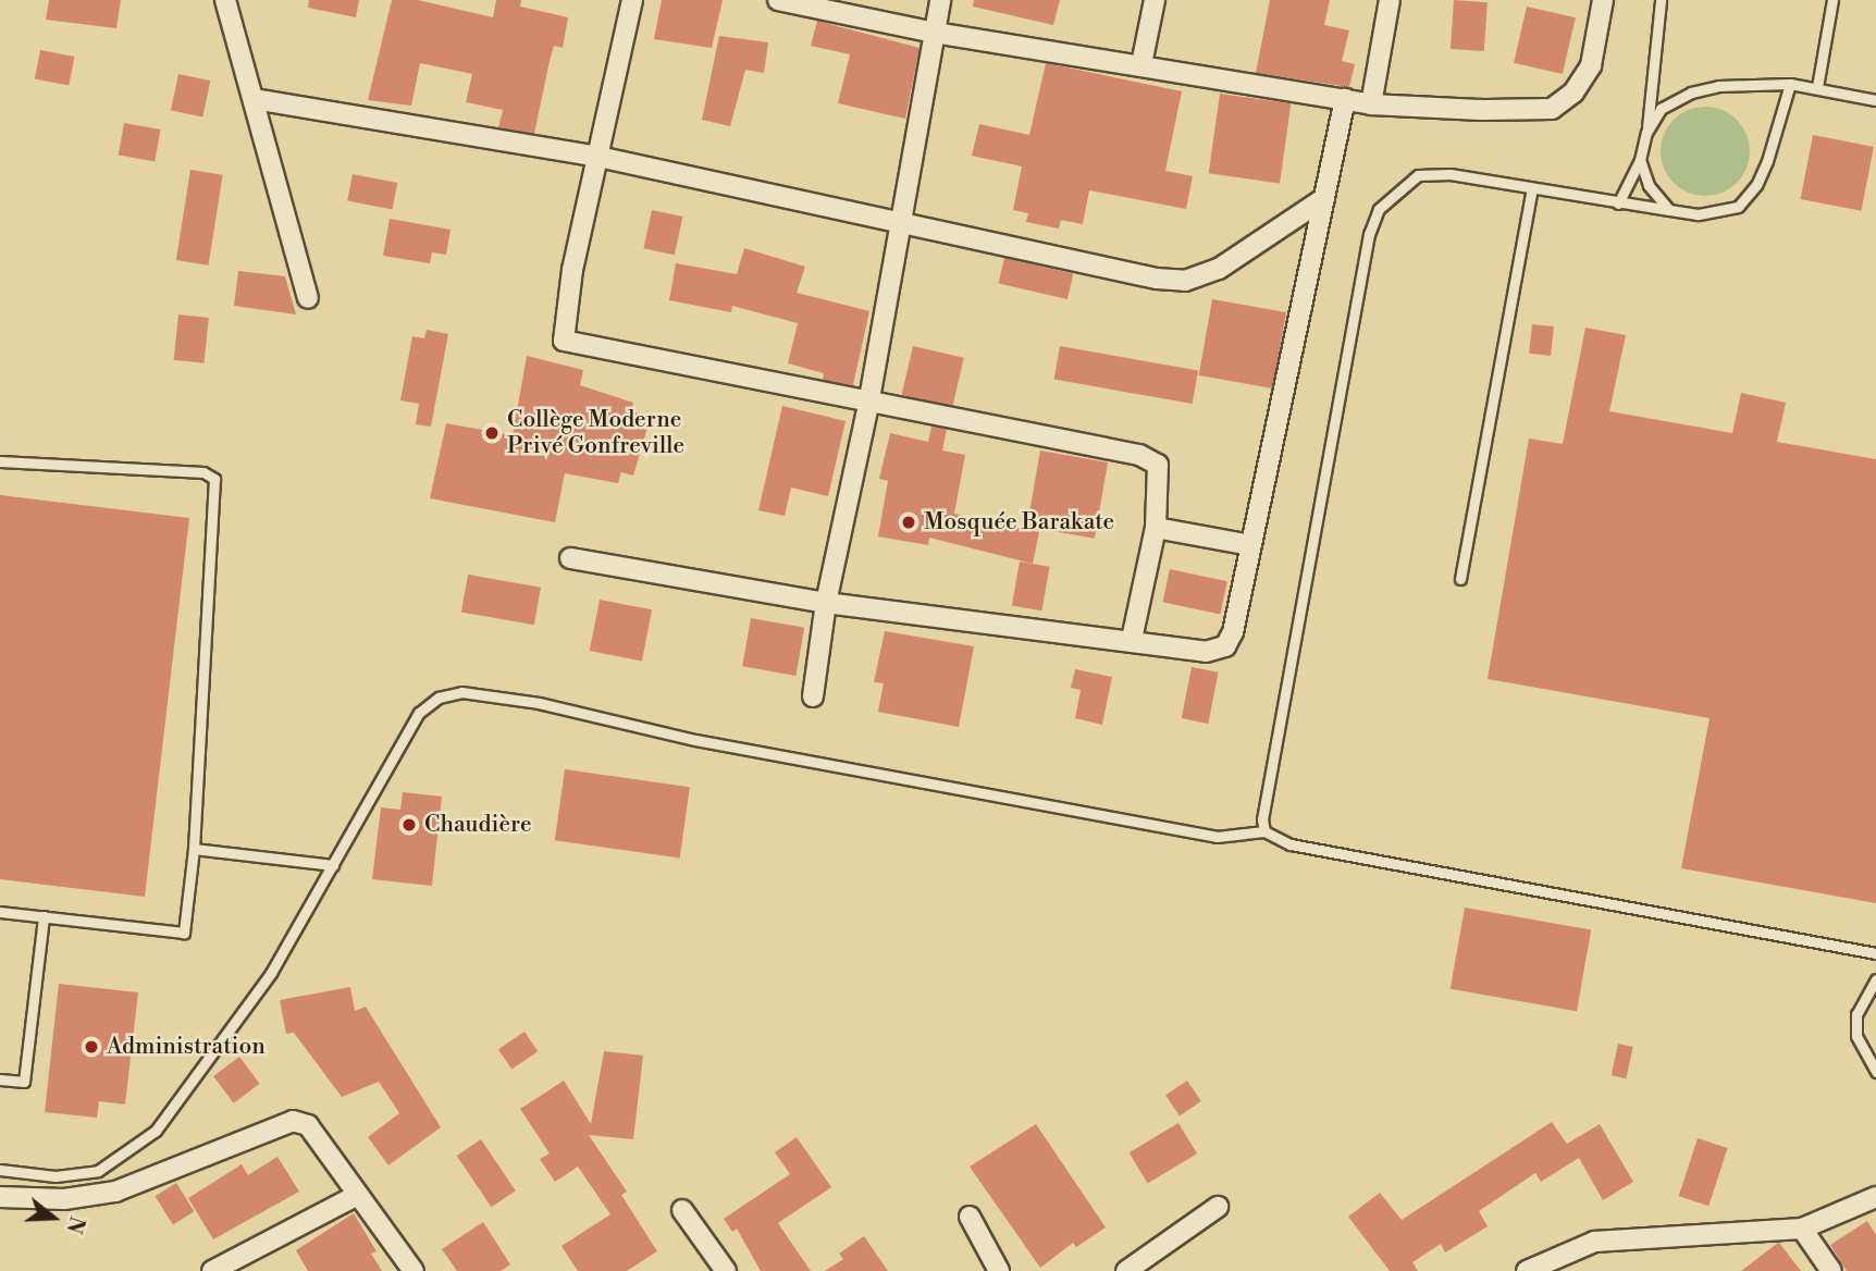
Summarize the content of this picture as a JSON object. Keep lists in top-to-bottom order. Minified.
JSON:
{"places":["Collège Moderne Privé Gonfreville","Mosquée Barakate","Chaudière","Administration"],"north":"right"}
